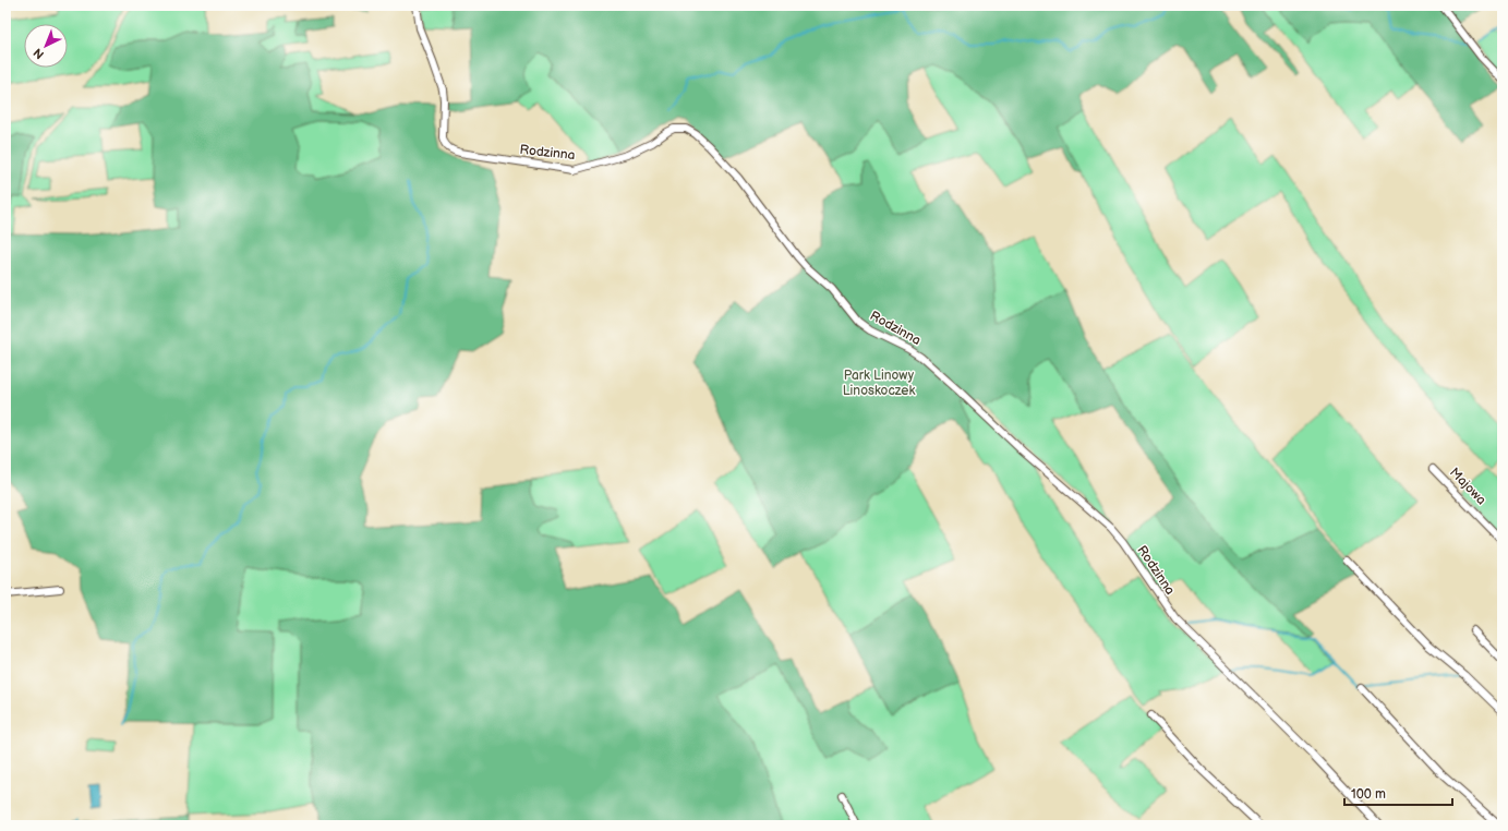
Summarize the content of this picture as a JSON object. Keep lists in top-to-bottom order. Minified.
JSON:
{"streets":{"street":["Rodzinna","Majowa"]},"parks":["Park Linowy Linoskoczek"],"scale_bar":"100 m","north":"bottom left"}
